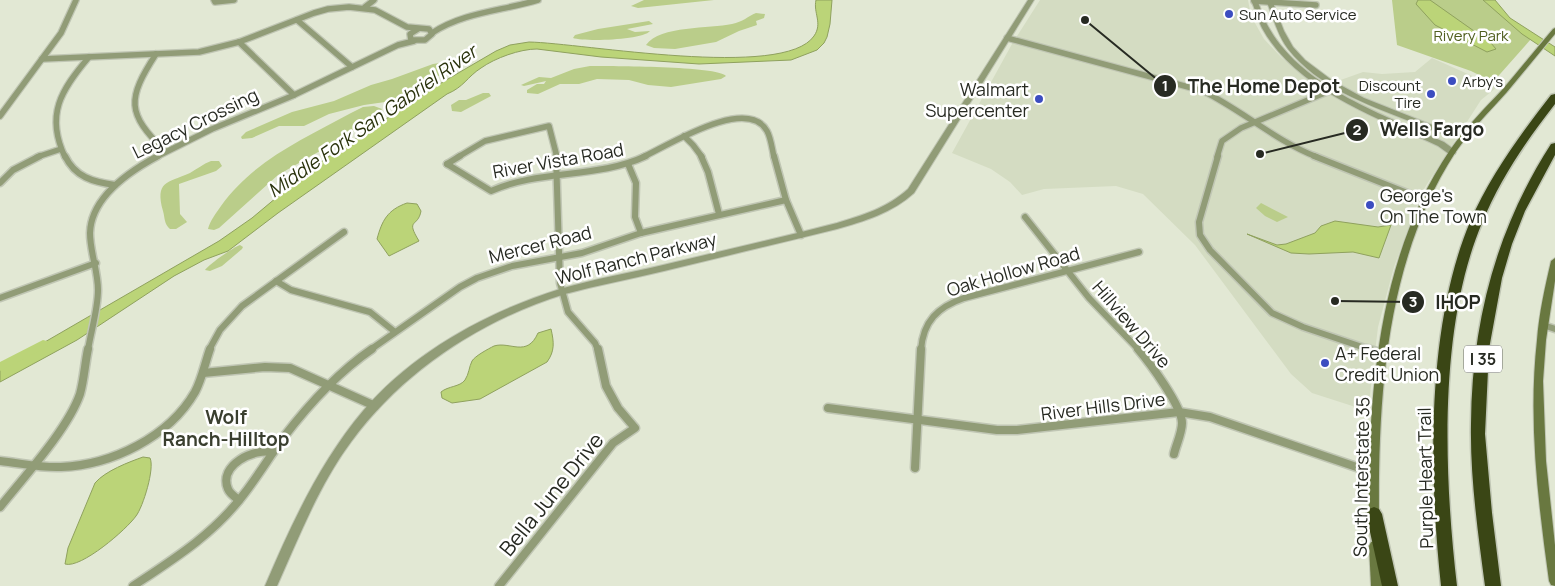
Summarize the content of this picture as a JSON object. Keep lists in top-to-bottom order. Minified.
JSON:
{"streets":{"highway":["I 35","Purple Heart Trail"],"main road":["South Interstate 35"],"street":["Legacy Crossing","River Vista Road","Mercer Road","Wolf Ranch Parkway","Oak Hollow Road","Hillview Drive","River Hills Drive","Bella June Drive"]},"crossings":[["River Vista Road","Mercer Road"],["River Vista Road","Wolf Ranch Parkway"],["Wolf Ranch Parkway","Bella June Drive"],["Oak Hollow Road","Hillview Drive"],["Oak Hollow Road","River Hills Drive"],["Hillview Drive","River Hills Drive"],["River Hills Drive","South Interstate 35"]],"districts":["Wolf Ranch-Hilltop"],"water":["Middle Fork San Gabriel River"],"parks":["Rivery Park"],"places":["Sun Auto Service","The Home Depot","Arby's","Discount Tire","Walmart Supercenter","Wells Fargo","George's On The Town","IHOP","A+ Federal Credit Union"]}
